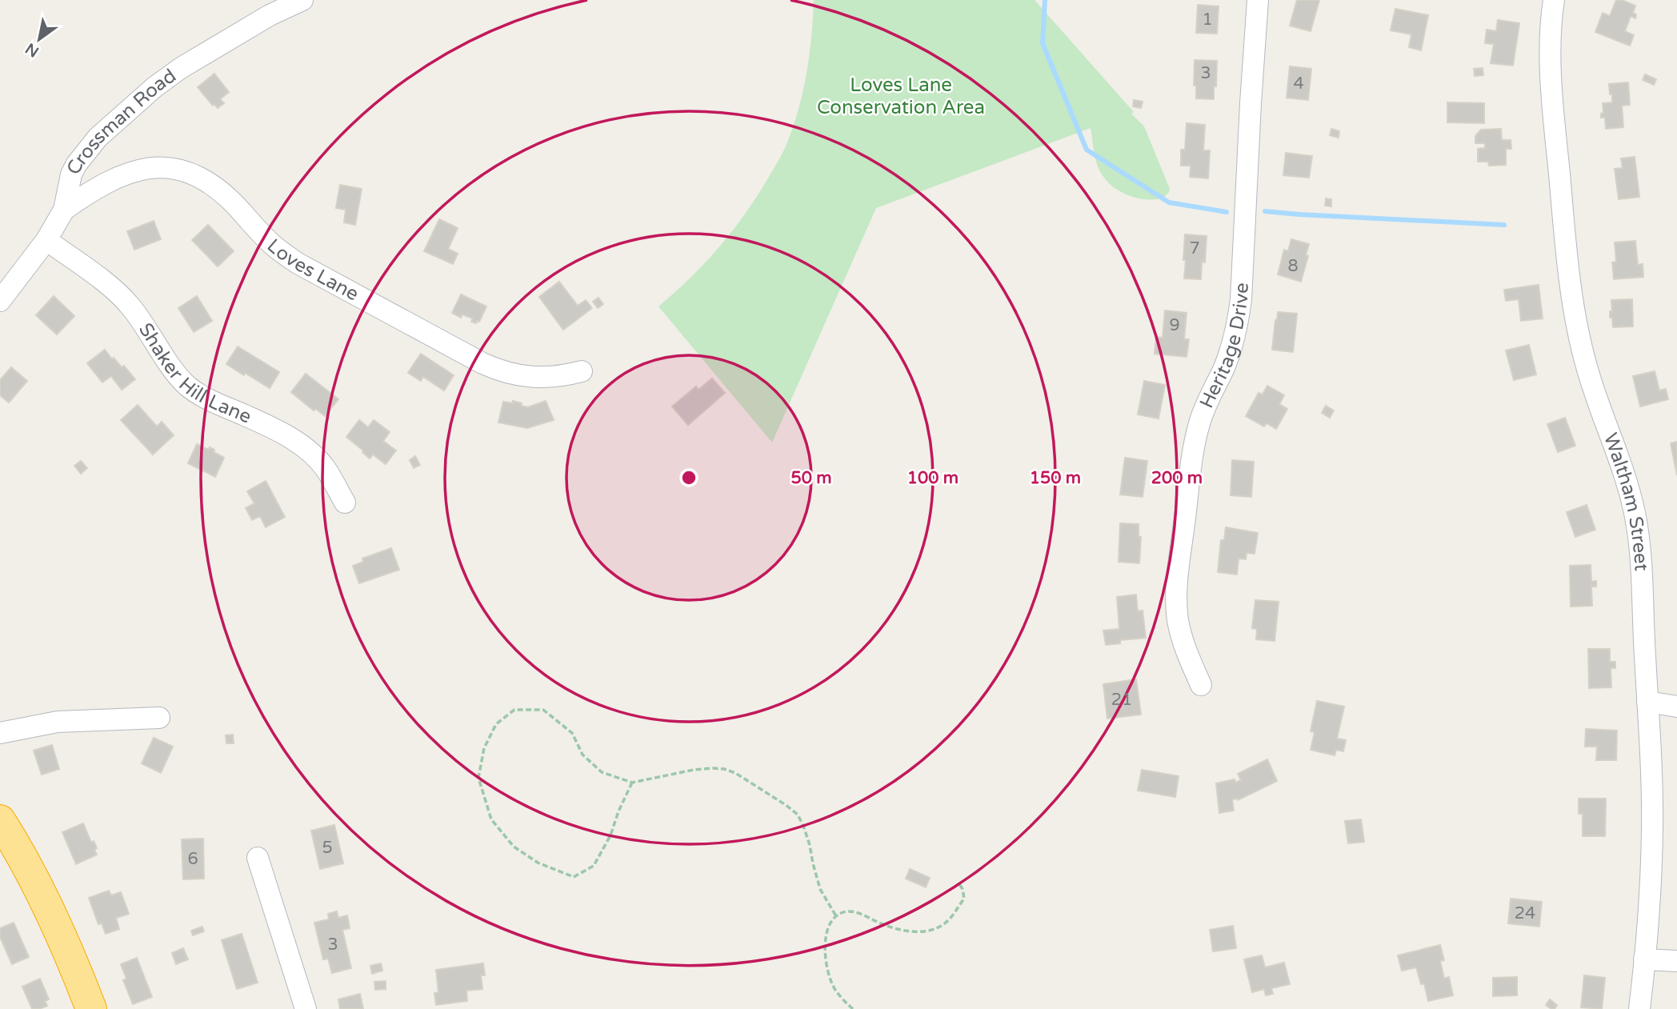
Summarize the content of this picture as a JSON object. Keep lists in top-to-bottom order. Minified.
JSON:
{"streets":{"street":["Crossman Road","Loves Lane","Heritage Drive","Shaker Hill Lane","Waltham Street"]},"crossings":[["Crossman Road","Loves Lane"],["Crossman Road","Shaker Hill Lane"]],"parks":["Loves Lane Conservation Area"],"house_numbers":["1","3","4","7","8","9","21","5","6","24","3"],"north":"bottom left","rings":["50 m","100 m","150 m","200 m"]}
